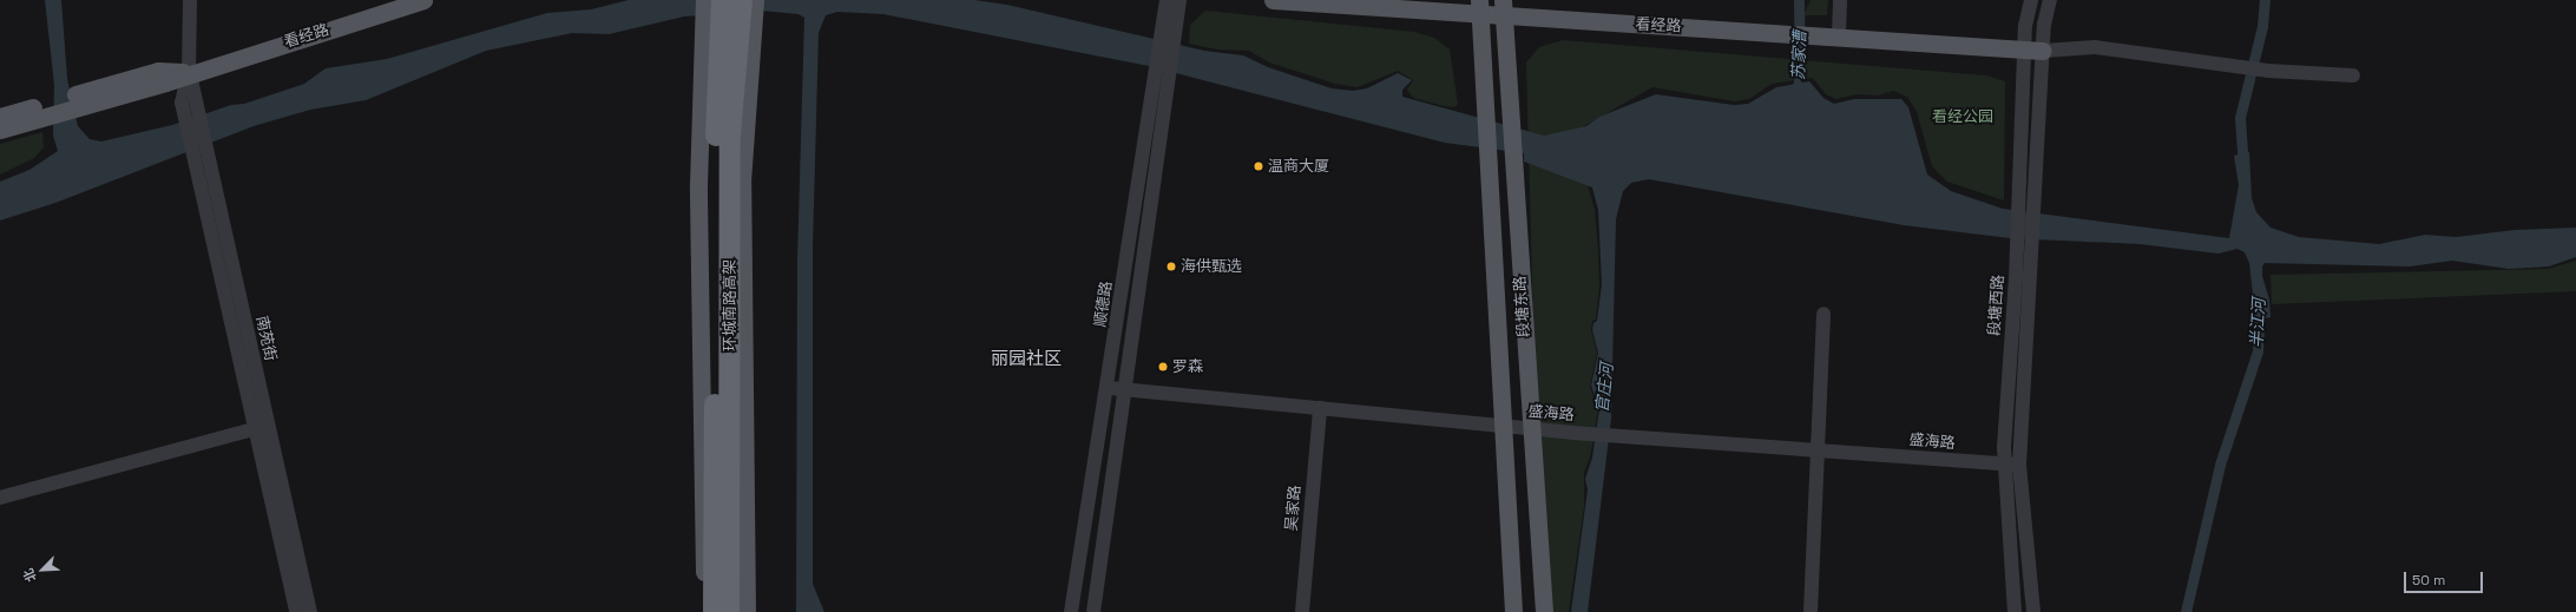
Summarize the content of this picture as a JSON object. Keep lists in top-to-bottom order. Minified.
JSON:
{"streets":{"highway":["环城南路高架"],"main road":["看经路","段塘东路"],"street":["顺德路","段塘西路","南苑街","盛海路","吴家路"]},"crossings":[["看经路","段塘西路"],["看经路","段塘东路"],["看经路","南苑街"],["顺德路","盛海路"],["段塘西路","盛海路"],["段塘东路","盛海路"],["盛海路","吴家路"]],"districts":["丽园社区"],"water":["苏家漕","半江河","官庄河"],"parks":["看经公园"],"places":["温商大厦","海供甄选","罗森"],"scale_bar":"50 m","north":"bottom left"}
